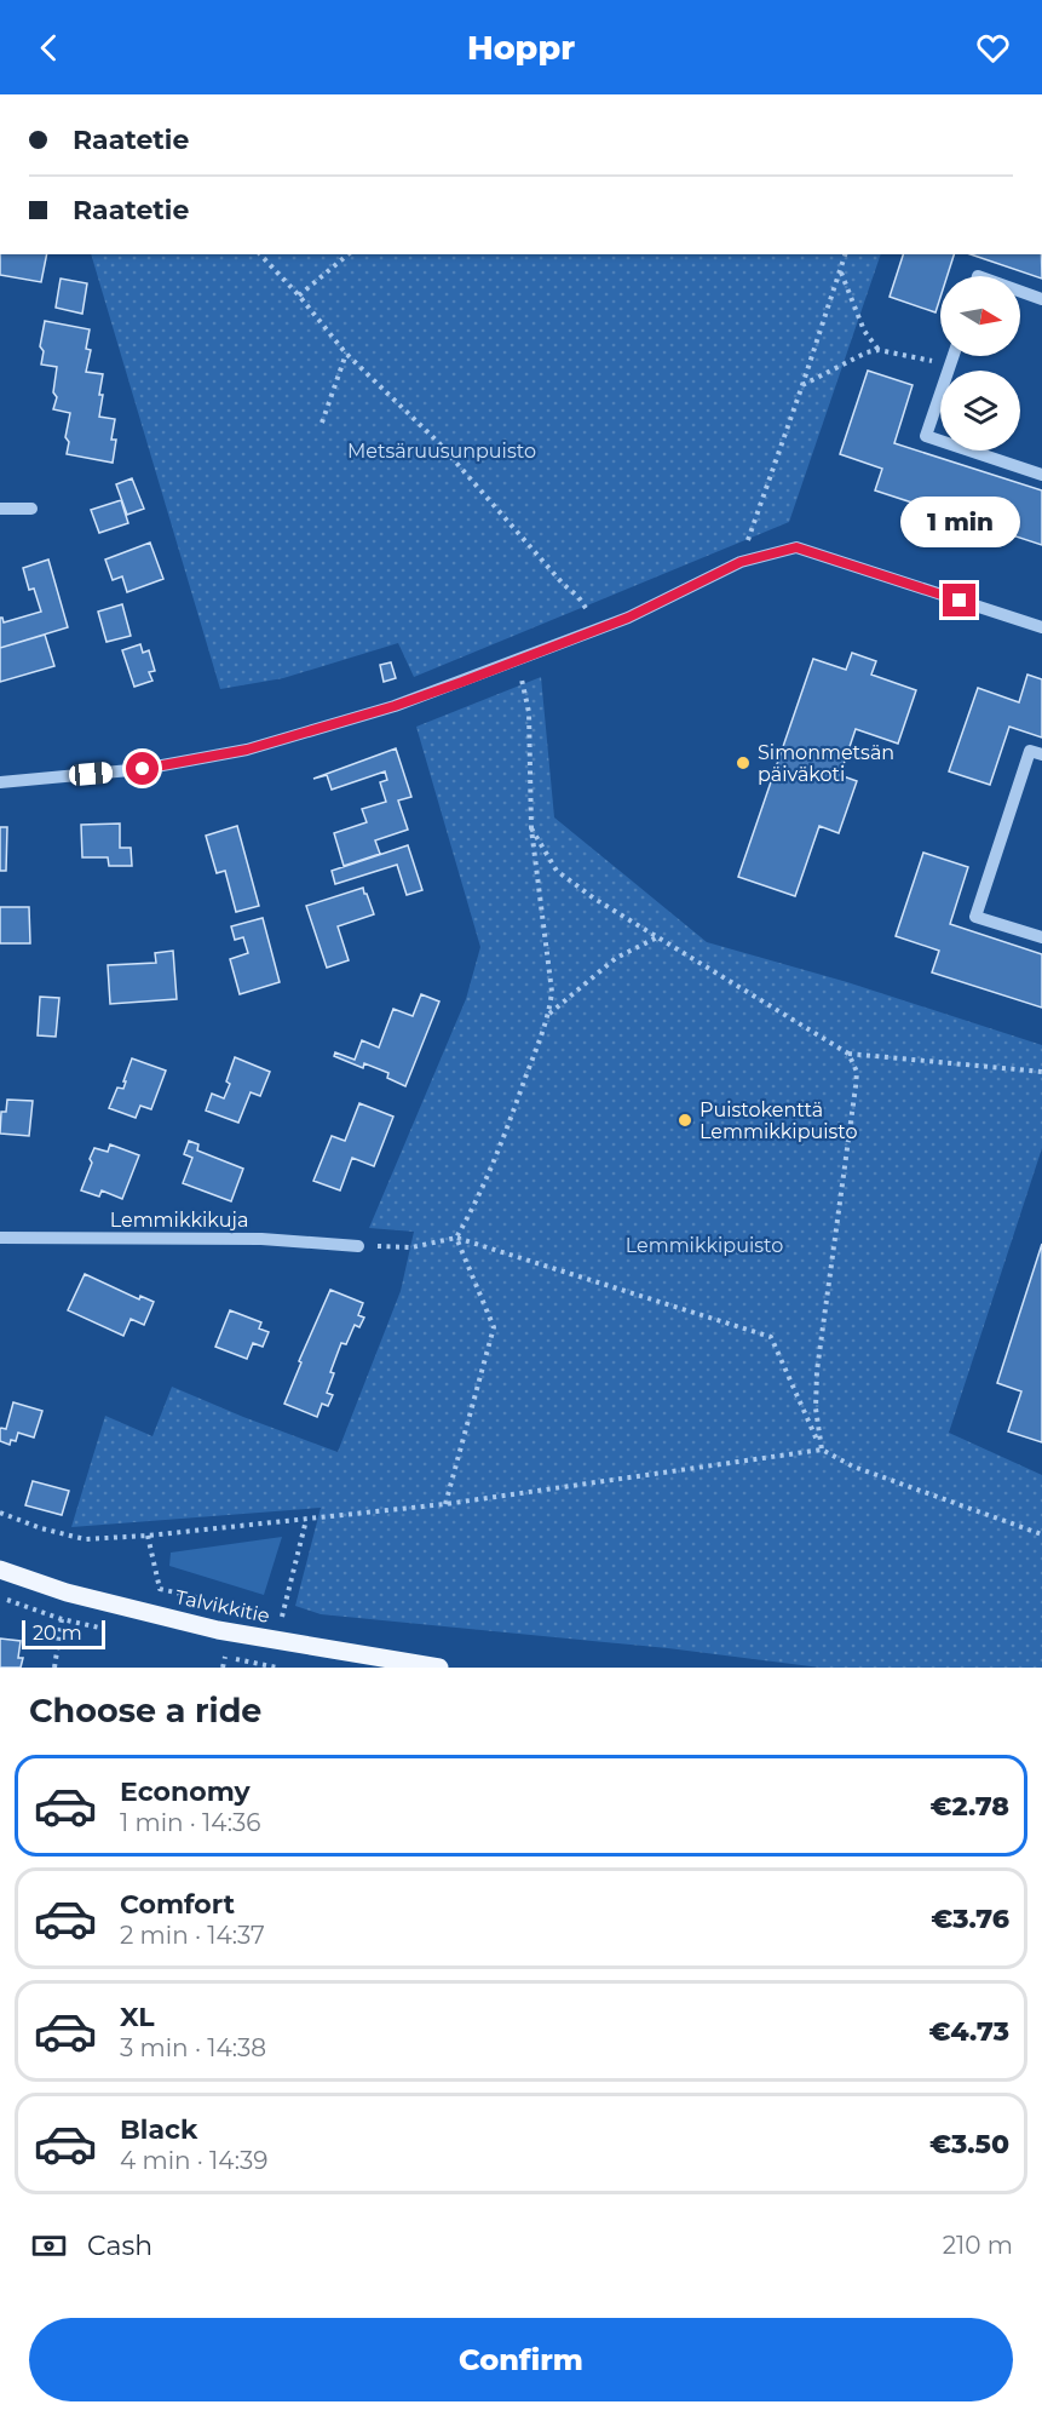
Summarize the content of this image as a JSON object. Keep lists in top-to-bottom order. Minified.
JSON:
{"streets":{"main road":["Talvikkitie"],"street":["Lemmikkikuja"]},"parks":["Metsäruusunpuisto","Lemmikkipuisto"],"places":["Simonmetsän päiväkoti","Puistokenttä Lemmikkipuisto"],"scale_bar":"20 m","north":"right","page":{"header":"Hoppr","banner":["Raatetie","Raatetie"],"bubble":"1 min","scale":"20 m","heading":"Choose a ride","list":[{"name":"Economy","note":"1 min · 14:36","value":"€2.78"},{"name":"Comfort","note":"2 min · 14:37","value":"€3.76"},{"name":"XL","note":"3 min · 14:38","value":"€4.73"},{"name":"Black","note":"4 min · 14:39","value":"€3.50"}],"pay":["Cash","210 m"],"buttons":"Confirm"}}
